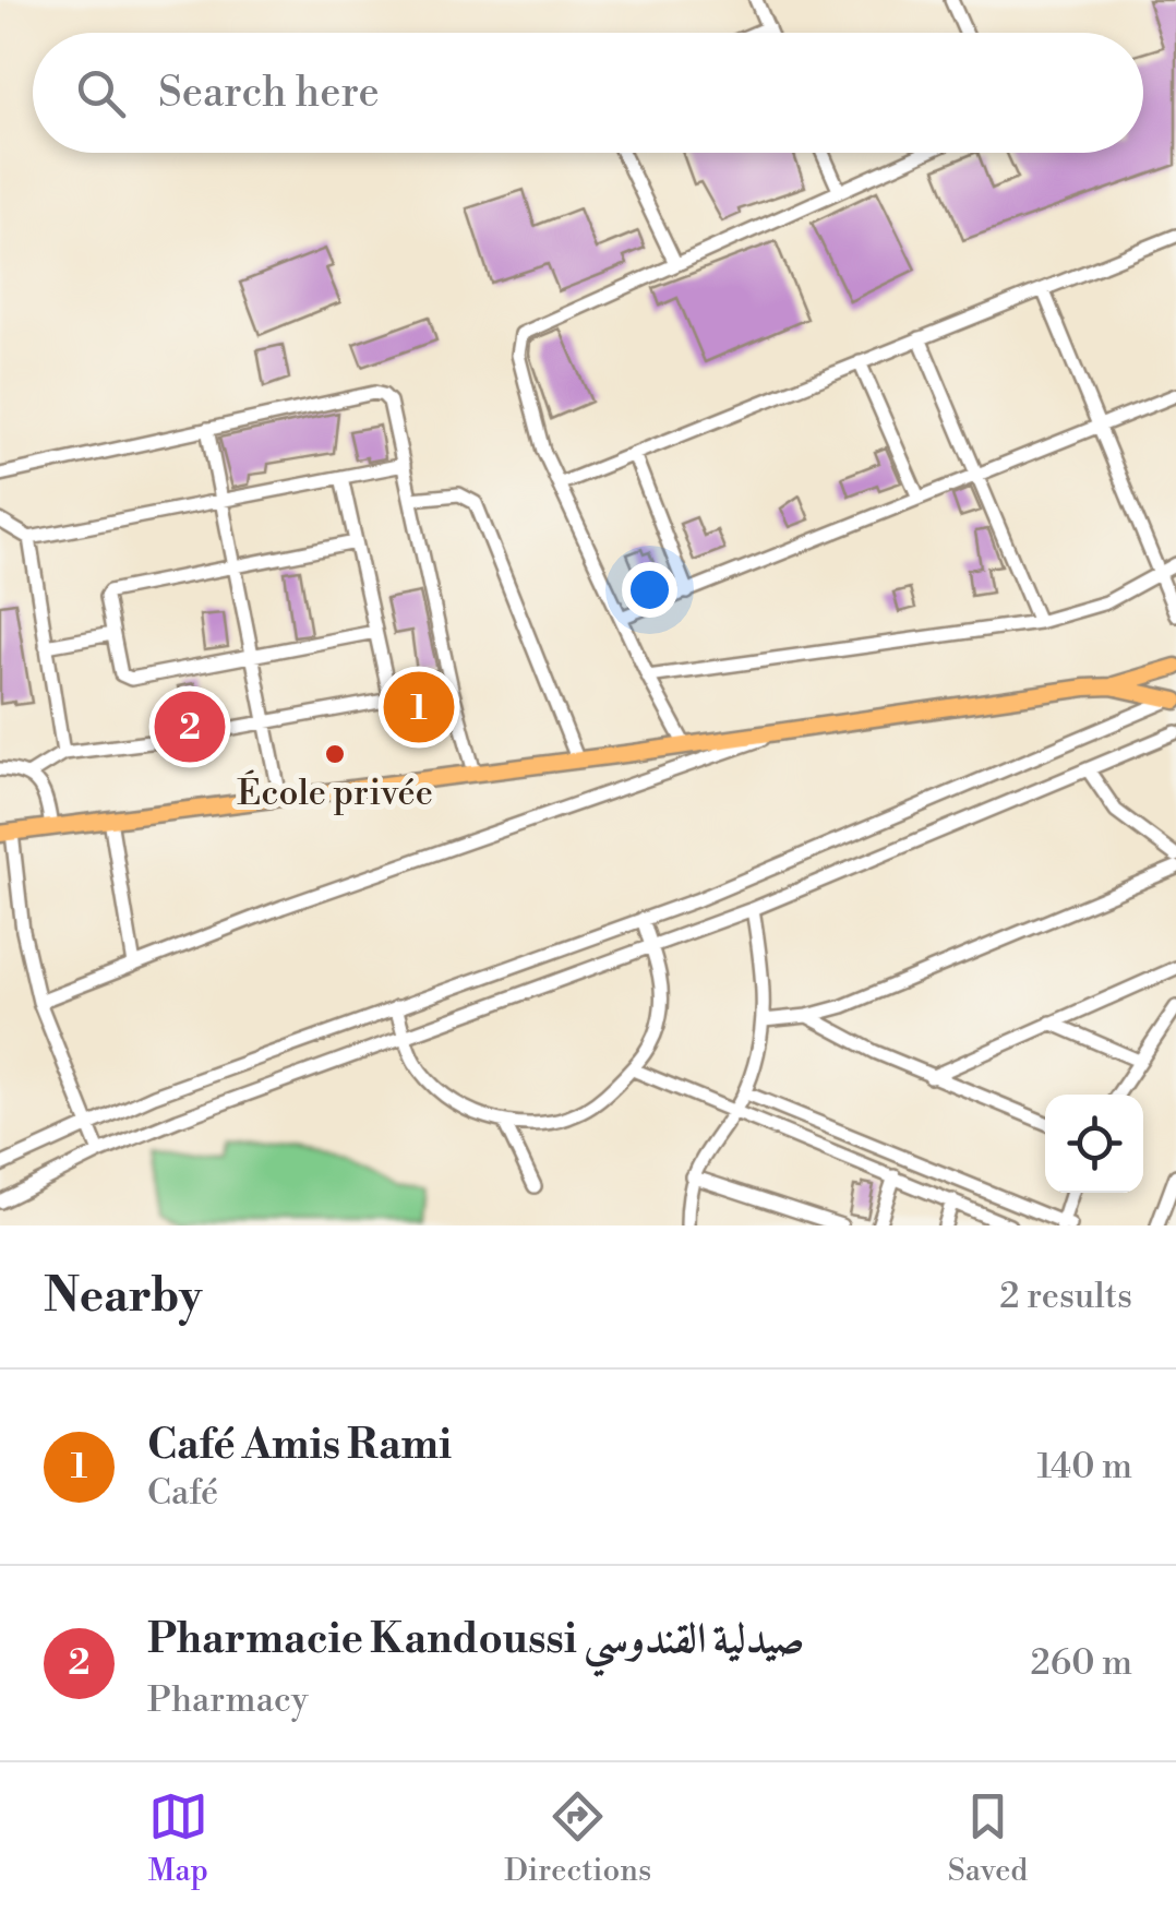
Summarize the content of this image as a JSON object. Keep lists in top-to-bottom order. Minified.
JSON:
{"places":["École privée"],"page":{"search":"Search here","pins":["1","2"],"heading":["Nearby","2 results"],"list":[{"mark":"1","name":"Café Amis Rami","note":"Café","value":"140 m"},{"mark":"2","name":"Pharmacie Kandoussi صيدلية القندوسي","note":"Pharmacy","value":"260 m"}],"nav":["Map","Directions","Saved"]}}
